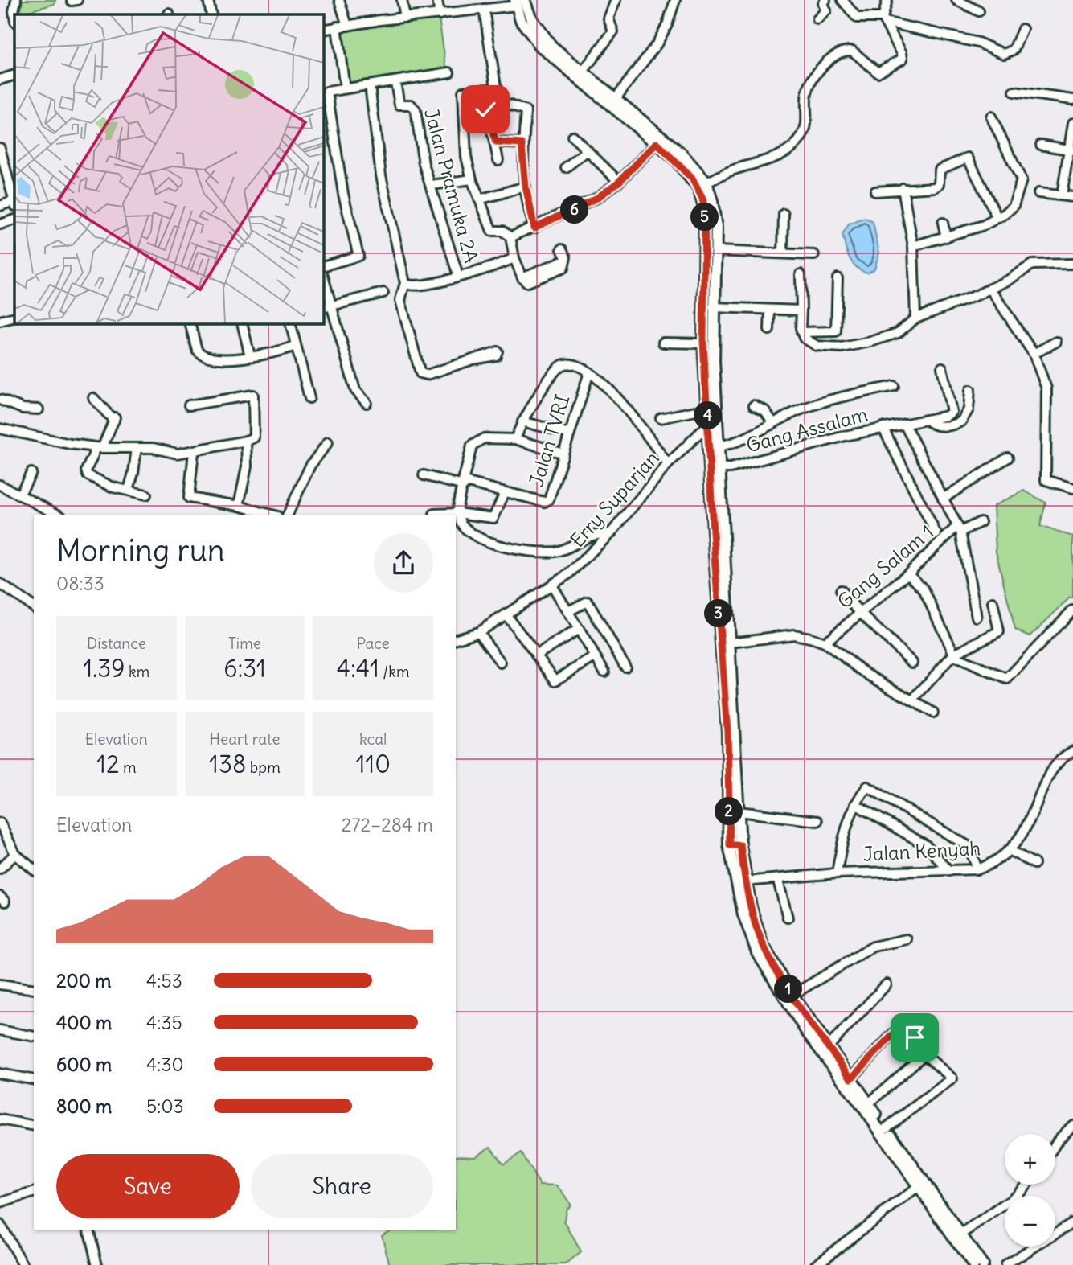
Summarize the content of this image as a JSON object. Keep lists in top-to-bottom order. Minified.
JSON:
{"streets":{"street":["Jalan Pramuka 2A","Gang Assalam","Jalan TVRI","Erry Suparjan","Gang Salam 1","Jalan Kenyah"]},"crossings":[["Gang Assalam","Gang Salam 1"]],"page":{"pins":["6","5","4","3","2","1"],"heading":["Morning run","08:33"],"stats":[["Distance","1.39 km"],["Time","6:31"],["Pace","4:41 /km"],["Elevation","12 m"],["Heart rate","138 bpm"],["kcal","110"]],"chart":["Elevation","272–284 m"],"list":[{"name":"200 m","note":"4:53"},{"name":"400 m","note":"4:35"},{"name":"600 m","note":"4:30"},{"name":"800 m","note":"5:03"}],"map_buttons":["+","−"],"buttons":["Save","Share"]}}
